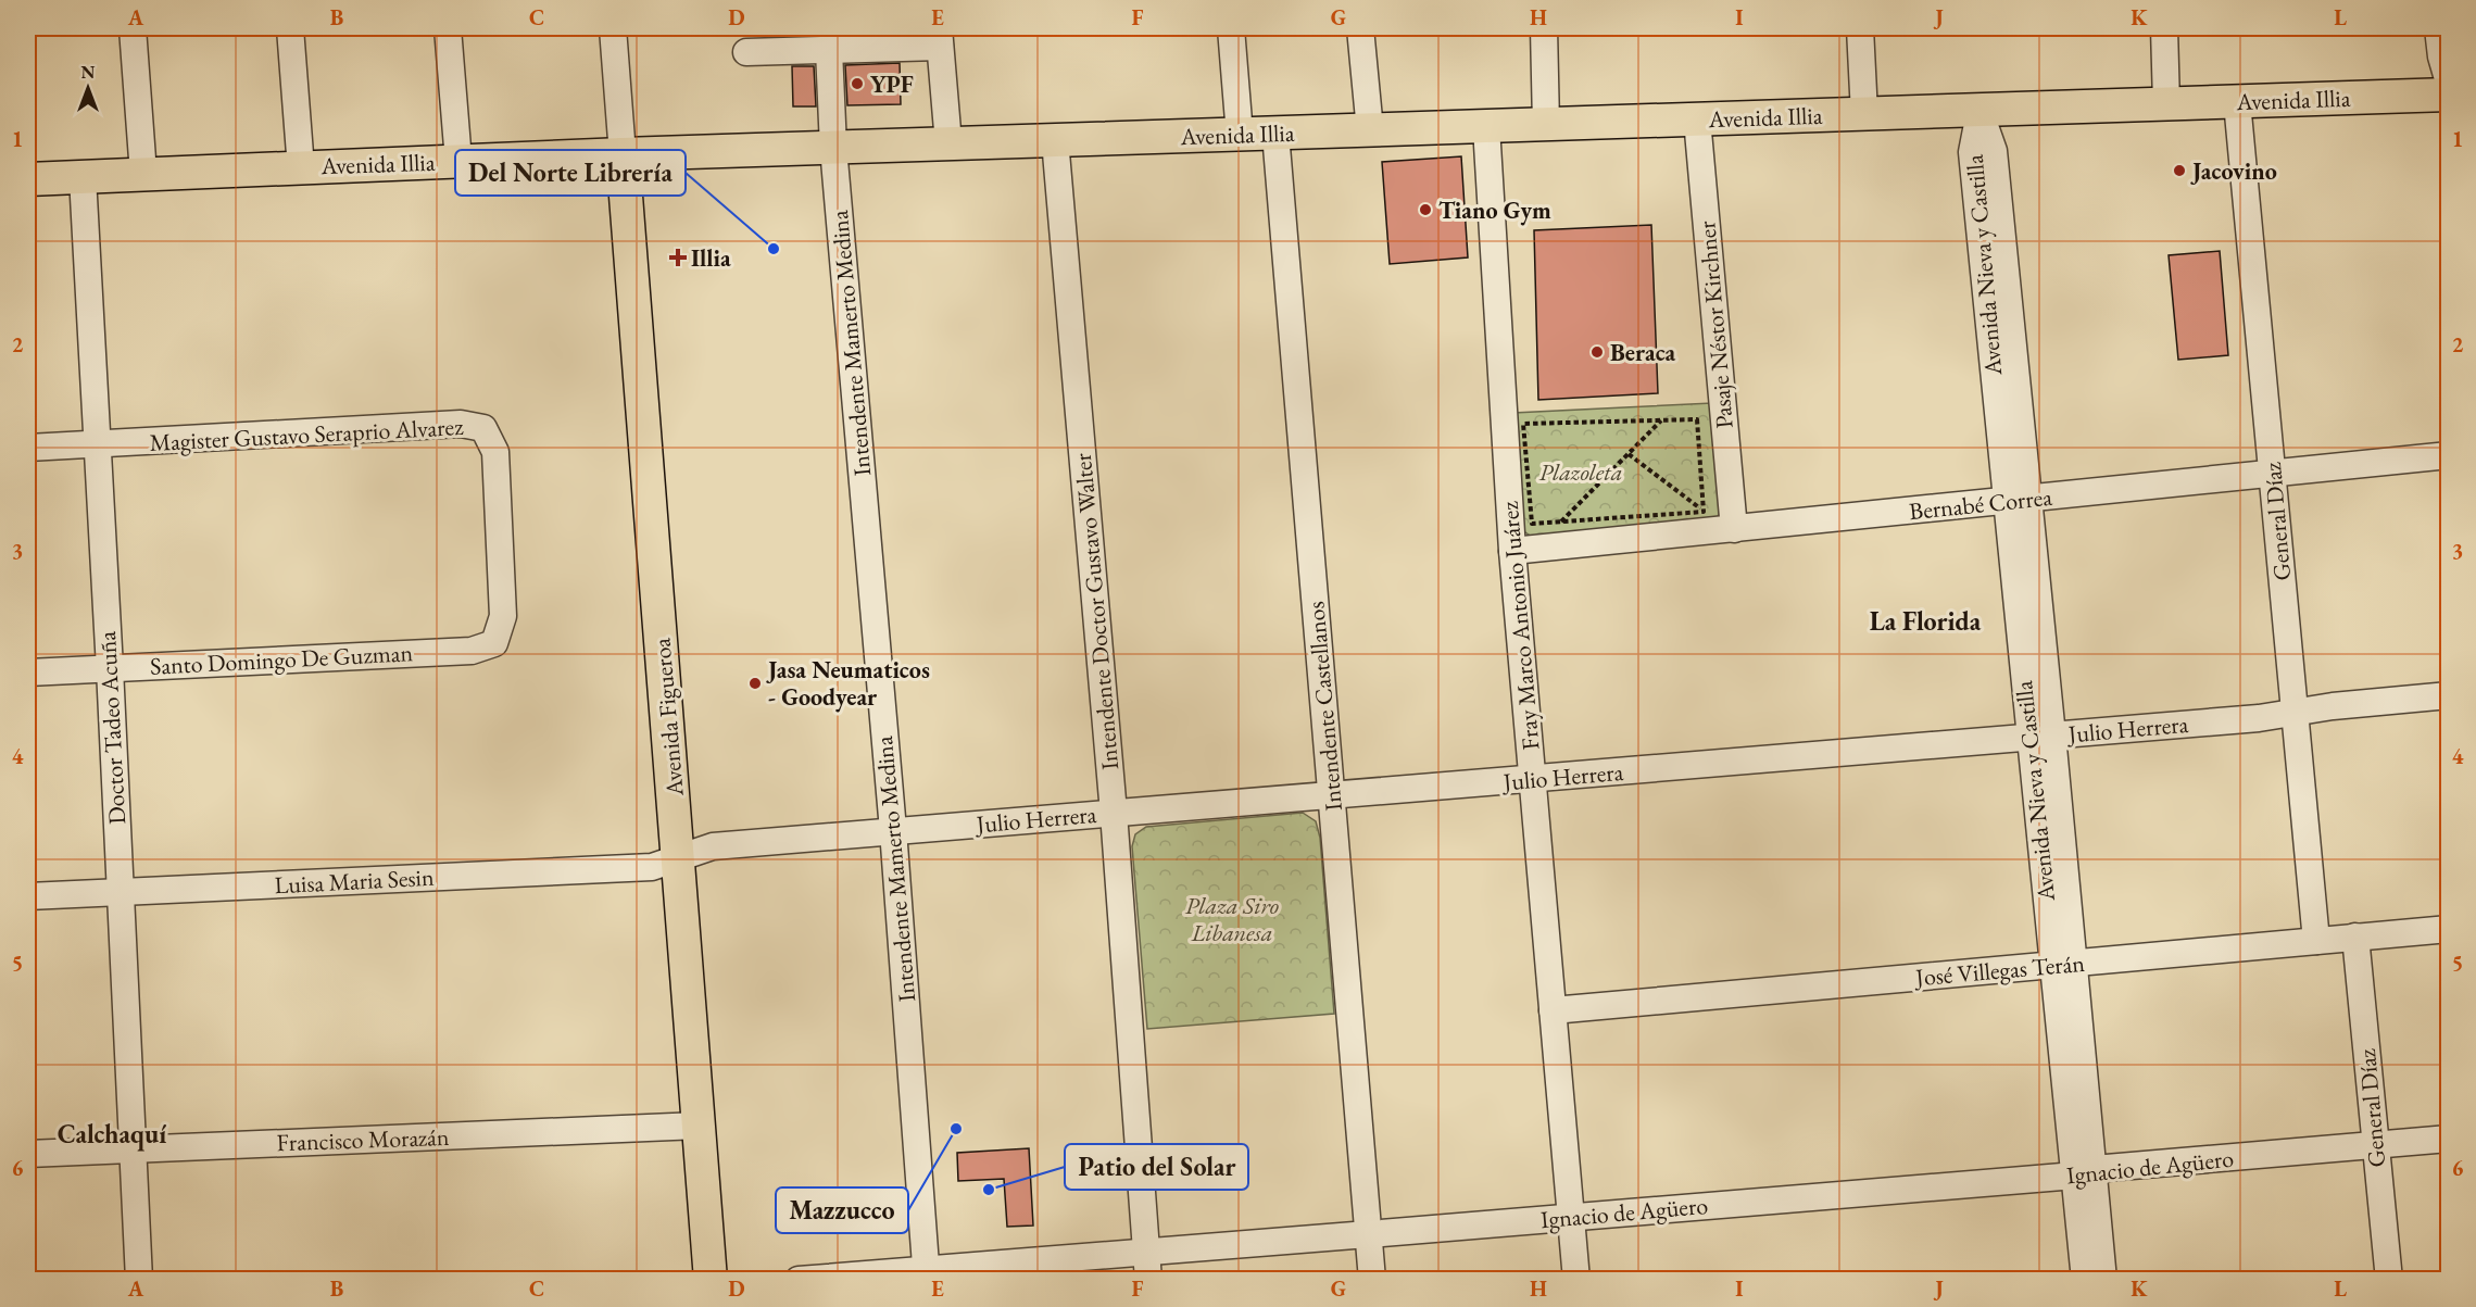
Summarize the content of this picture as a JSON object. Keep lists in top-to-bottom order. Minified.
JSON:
{"streets":{"main road":["Avenida Illia","Avenida Figueroa"],"street":["Avenida Nieva y Castilla","Pasaje Néstor Kirchner","Intendente Mamerto Medina","Magister Gustavo Seraprio Alvarez","Bernabé Correa","General Díaz","Intendente Doctor Gustavo Walter","Fray Marco Antonio Juárez","Santo Domingo De Guzman","Intendente Castellanos","Doctor Tadeo Acuña","Julio Herrera","Luisa Maria Sesin","José Villegas Terán","Francisco Morazán","Ignacio de Agüero"]},"crossings":[["Avenida Illia","Avenida Nieva y Castilla"],["Avenida Illia","Pasaje Néstor Kirchner"],["Avenida Illia","Intendente Mamerto Medina"],["Avenida Illia","General Díaz"],["Avenida Illia","Intendente Doctor Gustavo Walter"],["Avenida Illia","Fray Marco Antonio Juárez"],["Avenida Illia","Intendente Castellanos"],["Avenida Illia","Avenida Figueroa"],["Avenida Illia","Doctor Tadeo Acuña"],["Avenida Nieva y Castilla","Bernabé Correa"],["Avenida Nieva y Castilla","Julio Herrera"],["Avenida Nieva y Castilla","José Villegas Terán"],["Avenida Nieva y Castilla","Ignacio de Agüero"],["Pasaje Néstor Kirchner","Bernabé Correa"],["Intendente Mamerto Medina","Julio Herrera"],["Intendente Mamerto Medina","Ignacio de Agüero"],["Magister Gustavo Seraprio Alvarez","Santo Domingo De Guzman"],["Magister Gustavo Seraprio Alvarez","Doctor Tadeo Acuña"],["Bernabé Correa","General Díaz"],["Bernabé Correa","Fray Marco Antonio Juárez"],["General Díaz","Julio Herrera"],["General Díaz","José Villegas Terán"],["General Díaz","Ignacio de Agüero"],["Intendente Doctor Gustavo Walter","Julio Herrera"],["Intendente Doctor Gustavo Walter","Ignacio de Agüero"],["Fray Marco Antonio Juárez","Julio Herrera"],["Fray Marco Antonio Juárez","José Villegas Terán"],["Fray Marco Antonio Juárez","Ignacio de Agüero"],["Santo Domingo De Guzman","Doctor Tadeo Acuña"],["Intendente Castellanos","Julio Herrera"],["Intendente Castellanos","Ignacio de Agüero"],["Avenida Figueroa","Julio Herrera"],["Avenida Figueroa","Luisa Maria Sesin"],["Avenida Figueroa","Francisco Morazán"],["Doctor Tadeo Acuña","Luisa Maria Sesin"],["Doctor Tadeo Acuña","Francisco Morazán"],["Julio Herrera","Luisa Maria Sesin"]],"districts":["La Florida","Calchaquí"],"parks":["Plazoleta","Plaza Siro Libanesa"],"places":{"other":["YPF","Jacovino","Tiano Gym","Del Norte Librería","Beraca","Jasa Neumaticos - Goodyear","Mazzucco","Patio del Solar"],"health":["Illia"]},"north":"top","grid":{"columns":["A","B","C","D","E","F","G","H","I","J","K","L"],"rows":["1","2","3","4","5","6"]}}
